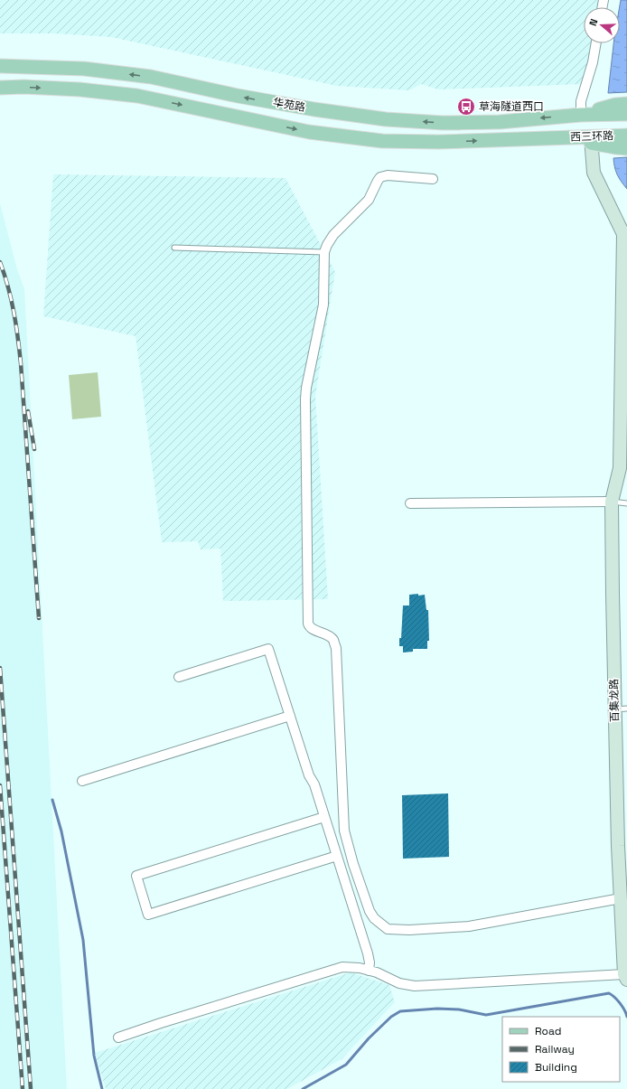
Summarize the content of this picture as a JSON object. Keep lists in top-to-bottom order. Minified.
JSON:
{"streets":{"main road":["华苑路","西三环路"],"street":["百集龙路"]},"crossings":[["华苑路","西三环路"],["华苑路","百集龙路"],["西三环路","百集龙路"]],"places":{"bus stop":["草海隧道西口"]},"legend":["Road","Railway","Building"],"north":"left"}
